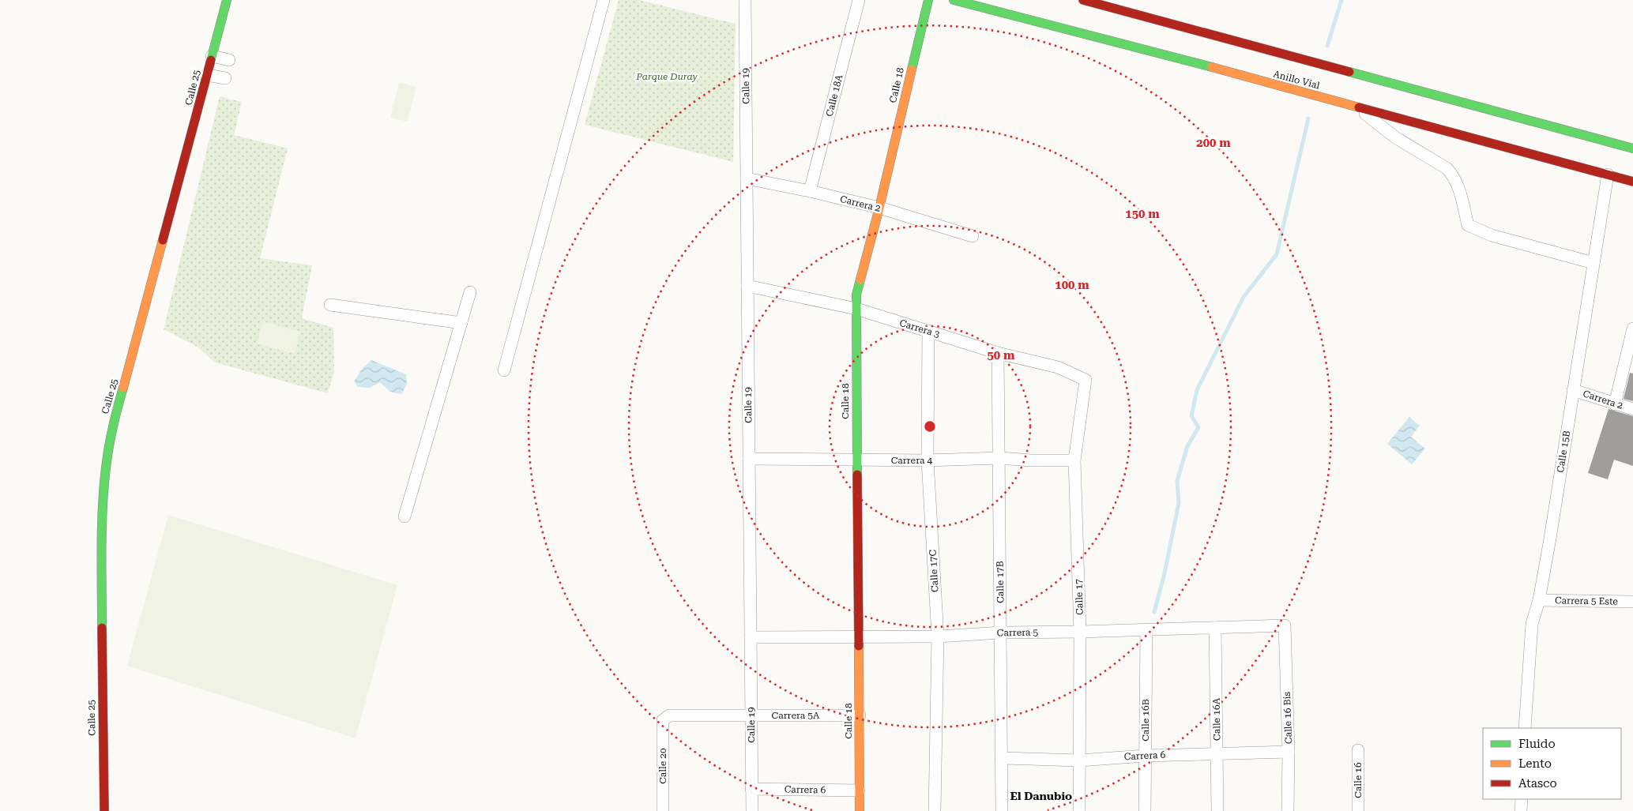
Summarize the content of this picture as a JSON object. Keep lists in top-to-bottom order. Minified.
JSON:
{"streets":{"main road":["Anillo Vial","Calle 18","Calle 25"],"street":["Calle 19","Calle 18A","Carrera 2","Carrera 3","Calle 15B","Carrera 4","Calle 17C","Calle 17B","Calle 17","Carrera 5 Este","Carrera 5","Carrera 5A","Calle 16 Bis","Calle 16A","Calle 16B","Carrera 6","Calle 20","Calle 16"]},"crossings":[["Anillo Vial","Calle 15B"],["Calle 18","Carrera 2"],["Calle 18","Carrera 3"],["Calle 18","Carrera 4"],["Calle 18","Carrera 5"],["Calle 18","Carrera 5A"],["Calle 18","Carrera 6"],["Calle 19","Carrera 2"],["Calle 19","Carrera 3"],["Calle 19","Carrera 4"],["Calle 19","Carrera 5"],["Calle 19","Carrera 5A"],["Calle 19","Carrera 6"],["Calle 18A","Carrera 2"],["Carrera 2","Calle 15B"],["Carrera 3","Calle 17C"],["Carrera 3","Calle 17B"],["Carrera 3","Calle 17"],["Calle 15B","Carrera 5 Este"],["Carrera 4","Calle 17C"],["Carrera 4","Calle 17B"],["Carrera 4","Calle 17"],["Calle 17C","Carrera 5"],["Calle 17B","Carrera 5"],["Calle 17B","Carrera 6"],["Calle 17","Carrera 5"],["Calle 17","Carrera 6"],["Carrera 5","Calle 16 Bis"],["Carrera 5","Calle 16A"],["Carrera 5","Calle 16B"],["Carrera 5A","Calle 20"],["Calle 16 Bis","Carrera 6"],["Calle 16A","Carrera 6"],["Calle 16B","Carrera 6"]],"districts":["El Danubio"],"parks":["Parque Duray"],"legend":["Fluido","Lento","Atasco"],"rings":["200 m","150 m","100 m","50 m"]}
